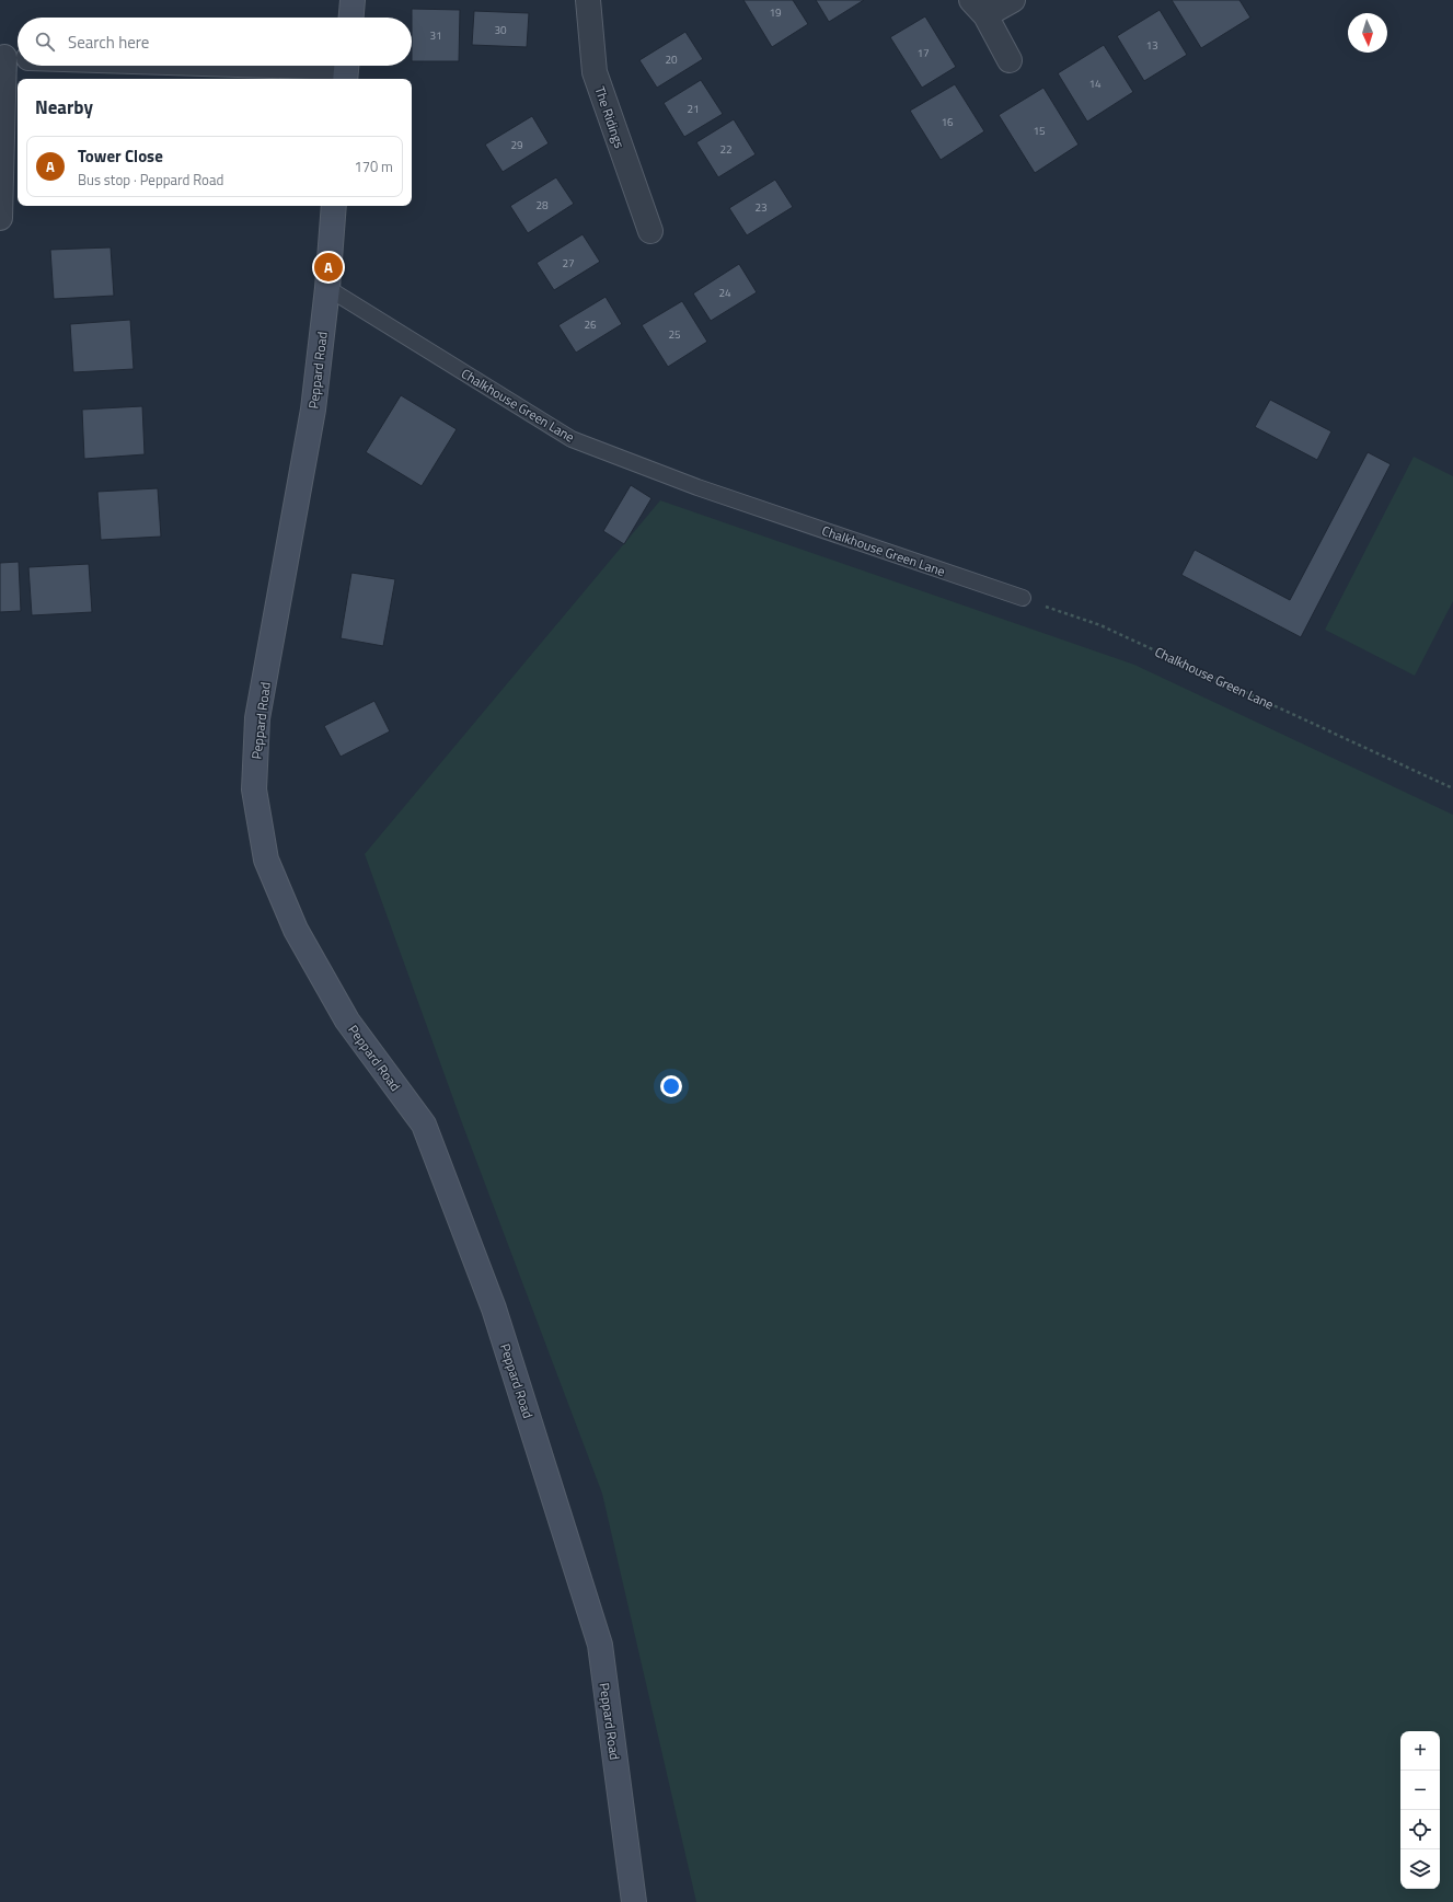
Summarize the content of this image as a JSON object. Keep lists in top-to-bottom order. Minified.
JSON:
{"streets":{"main road":["Peppard Road"],"street":["The Ridings"],"lane":["Chalkhouse Green Lane"]},"crossings":[["Peppard Road","Chalkhouse Green Lane"]],"house_numbers":["19","30","31","13","17","20","14","21","16","15","29","22","28","23","27","24","26","25"],"north":"bottom","page":{"search":"Search here","heading":"Nearby","list":[{"mark":"A","name":"Tower Close","note":"Bus stop · Peppard Road","value":"170 m"}],"pins":"A","map_buttons":["+","−"]}}
